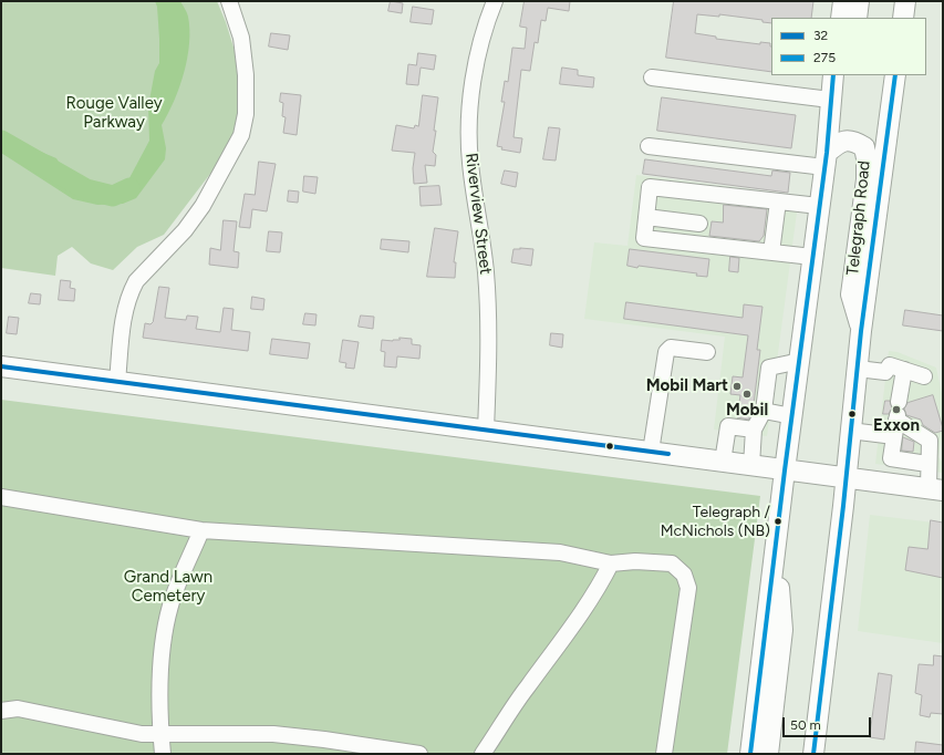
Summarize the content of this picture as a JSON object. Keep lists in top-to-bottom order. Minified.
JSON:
{"streets":{"main road":["Telegraph Road"],"street":["Riverview Street"]},"parks":["Rouge Valley Parkway","Grand Lawn Cemetery"],"places":["Mobil Mart","Mobil","Exxon","Telegraph / McNichols (NB)"],"lines":["transit line 275","transit line 32"],"legend":["32","275"],"scale_bar":"50 m"}
